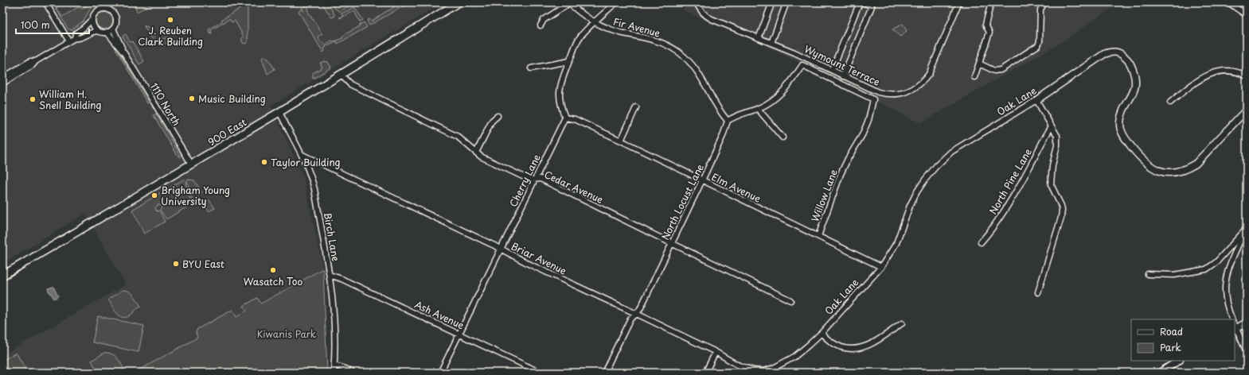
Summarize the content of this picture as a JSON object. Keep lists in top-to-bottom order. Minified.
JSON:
{"streets":{"main road":["900 East"],"street":["Fir Avenue","Wymount Terrace","Oak Lane","1110 North","Cherry Lane","North Pine Lane","Cedar Avenue","Elm Avenue","Willow Lane","North Locust Lane","Birch Lane","Briar Avenue","Ash Avenue"]},"crossings":[["Fir Avenue","North Locust Lane"],["Oak Lane","Elm Avenue"],["Oak Lane","Briar Avenue"],["1110 North","900 East"],["900 East","Cedar Avenue"],["900 East","Birch Lane"],["Cherry Lane","Cedar Avenue"],["Cherry Lane","Elm Avenue"],["Cherry Lane","Briar Avenue"],["Cherry Lane","Ash Avenue"],["Cedar Avenue","North Locust Lane"],["Elm Avenue","Willow Lane"],["Elm Avenue","North Locust Lane"],["North Locust Lane","Briar Avenue"],["Birch Lane","Briar Avenue"],["Birch Lane","Ash Avenue"]],"parks":["Kiwanis Park"],"places":["J. Reuben Clark Building","Music Building","William H. Snell Building","Taylor Building","Brigham Young University","BYU East","Wasatch Too"],"legend":["Road","Park"],"scale_bar":"100 m"}
